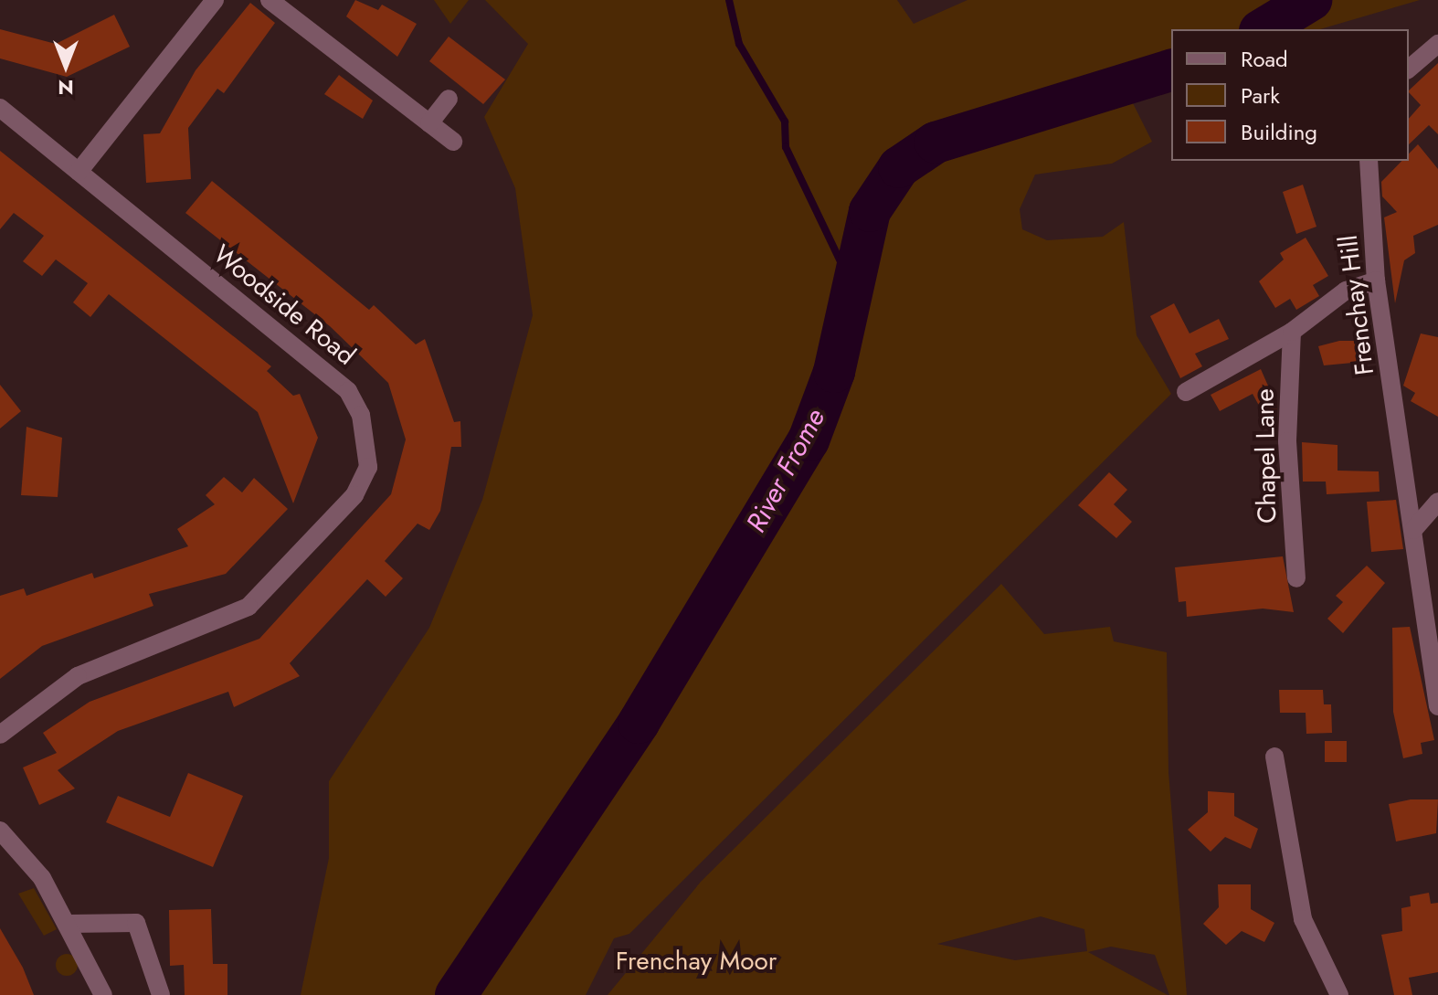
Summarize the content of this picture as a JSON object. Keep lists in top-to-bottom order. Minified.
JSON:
{"streets":{"street":["Woodside Road","Frenchay Hill","Chapel Lane"]},"crossings":[["Frenchay Hill","Chapel Lane"]],"water":["River Frome"],"parks":["Frenchay Moor"],"legend":["Road","Park","Building"],"north":"bottom"}
